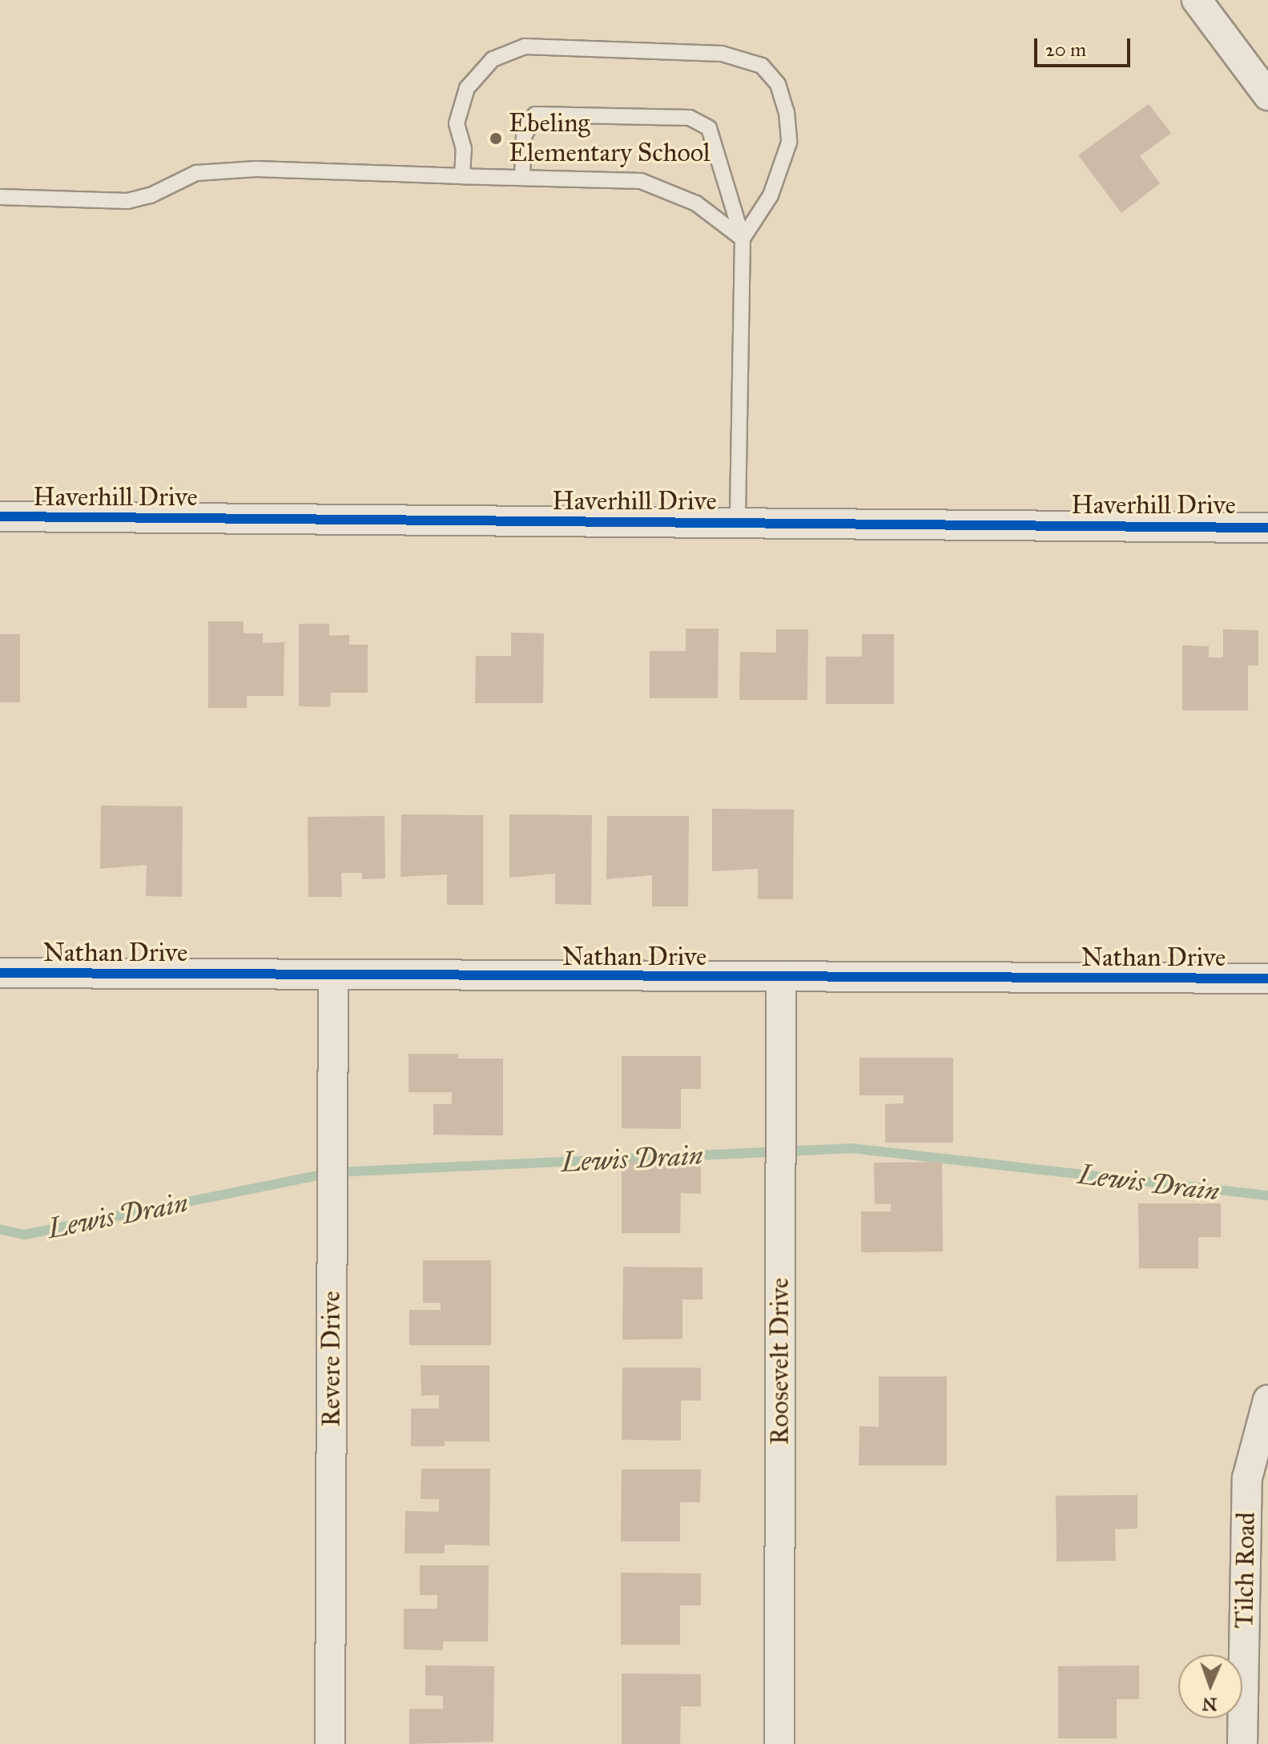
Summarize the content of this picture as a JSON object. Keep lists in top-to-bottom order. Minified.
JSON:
{"streets":{"street":["Haverhill Drive","Nathan Drive","Revere Drive","Roosevelt Drive","Tilch Road"]},"crossings":[["Nathan Drive","Revere Drive"],["Nathan Drive","Roosevelt Drive"]],"water":["Lewis Drain"],"places":["Ebeling Elementary School"],"scale_bar":"20 m","north":"bottom"}
